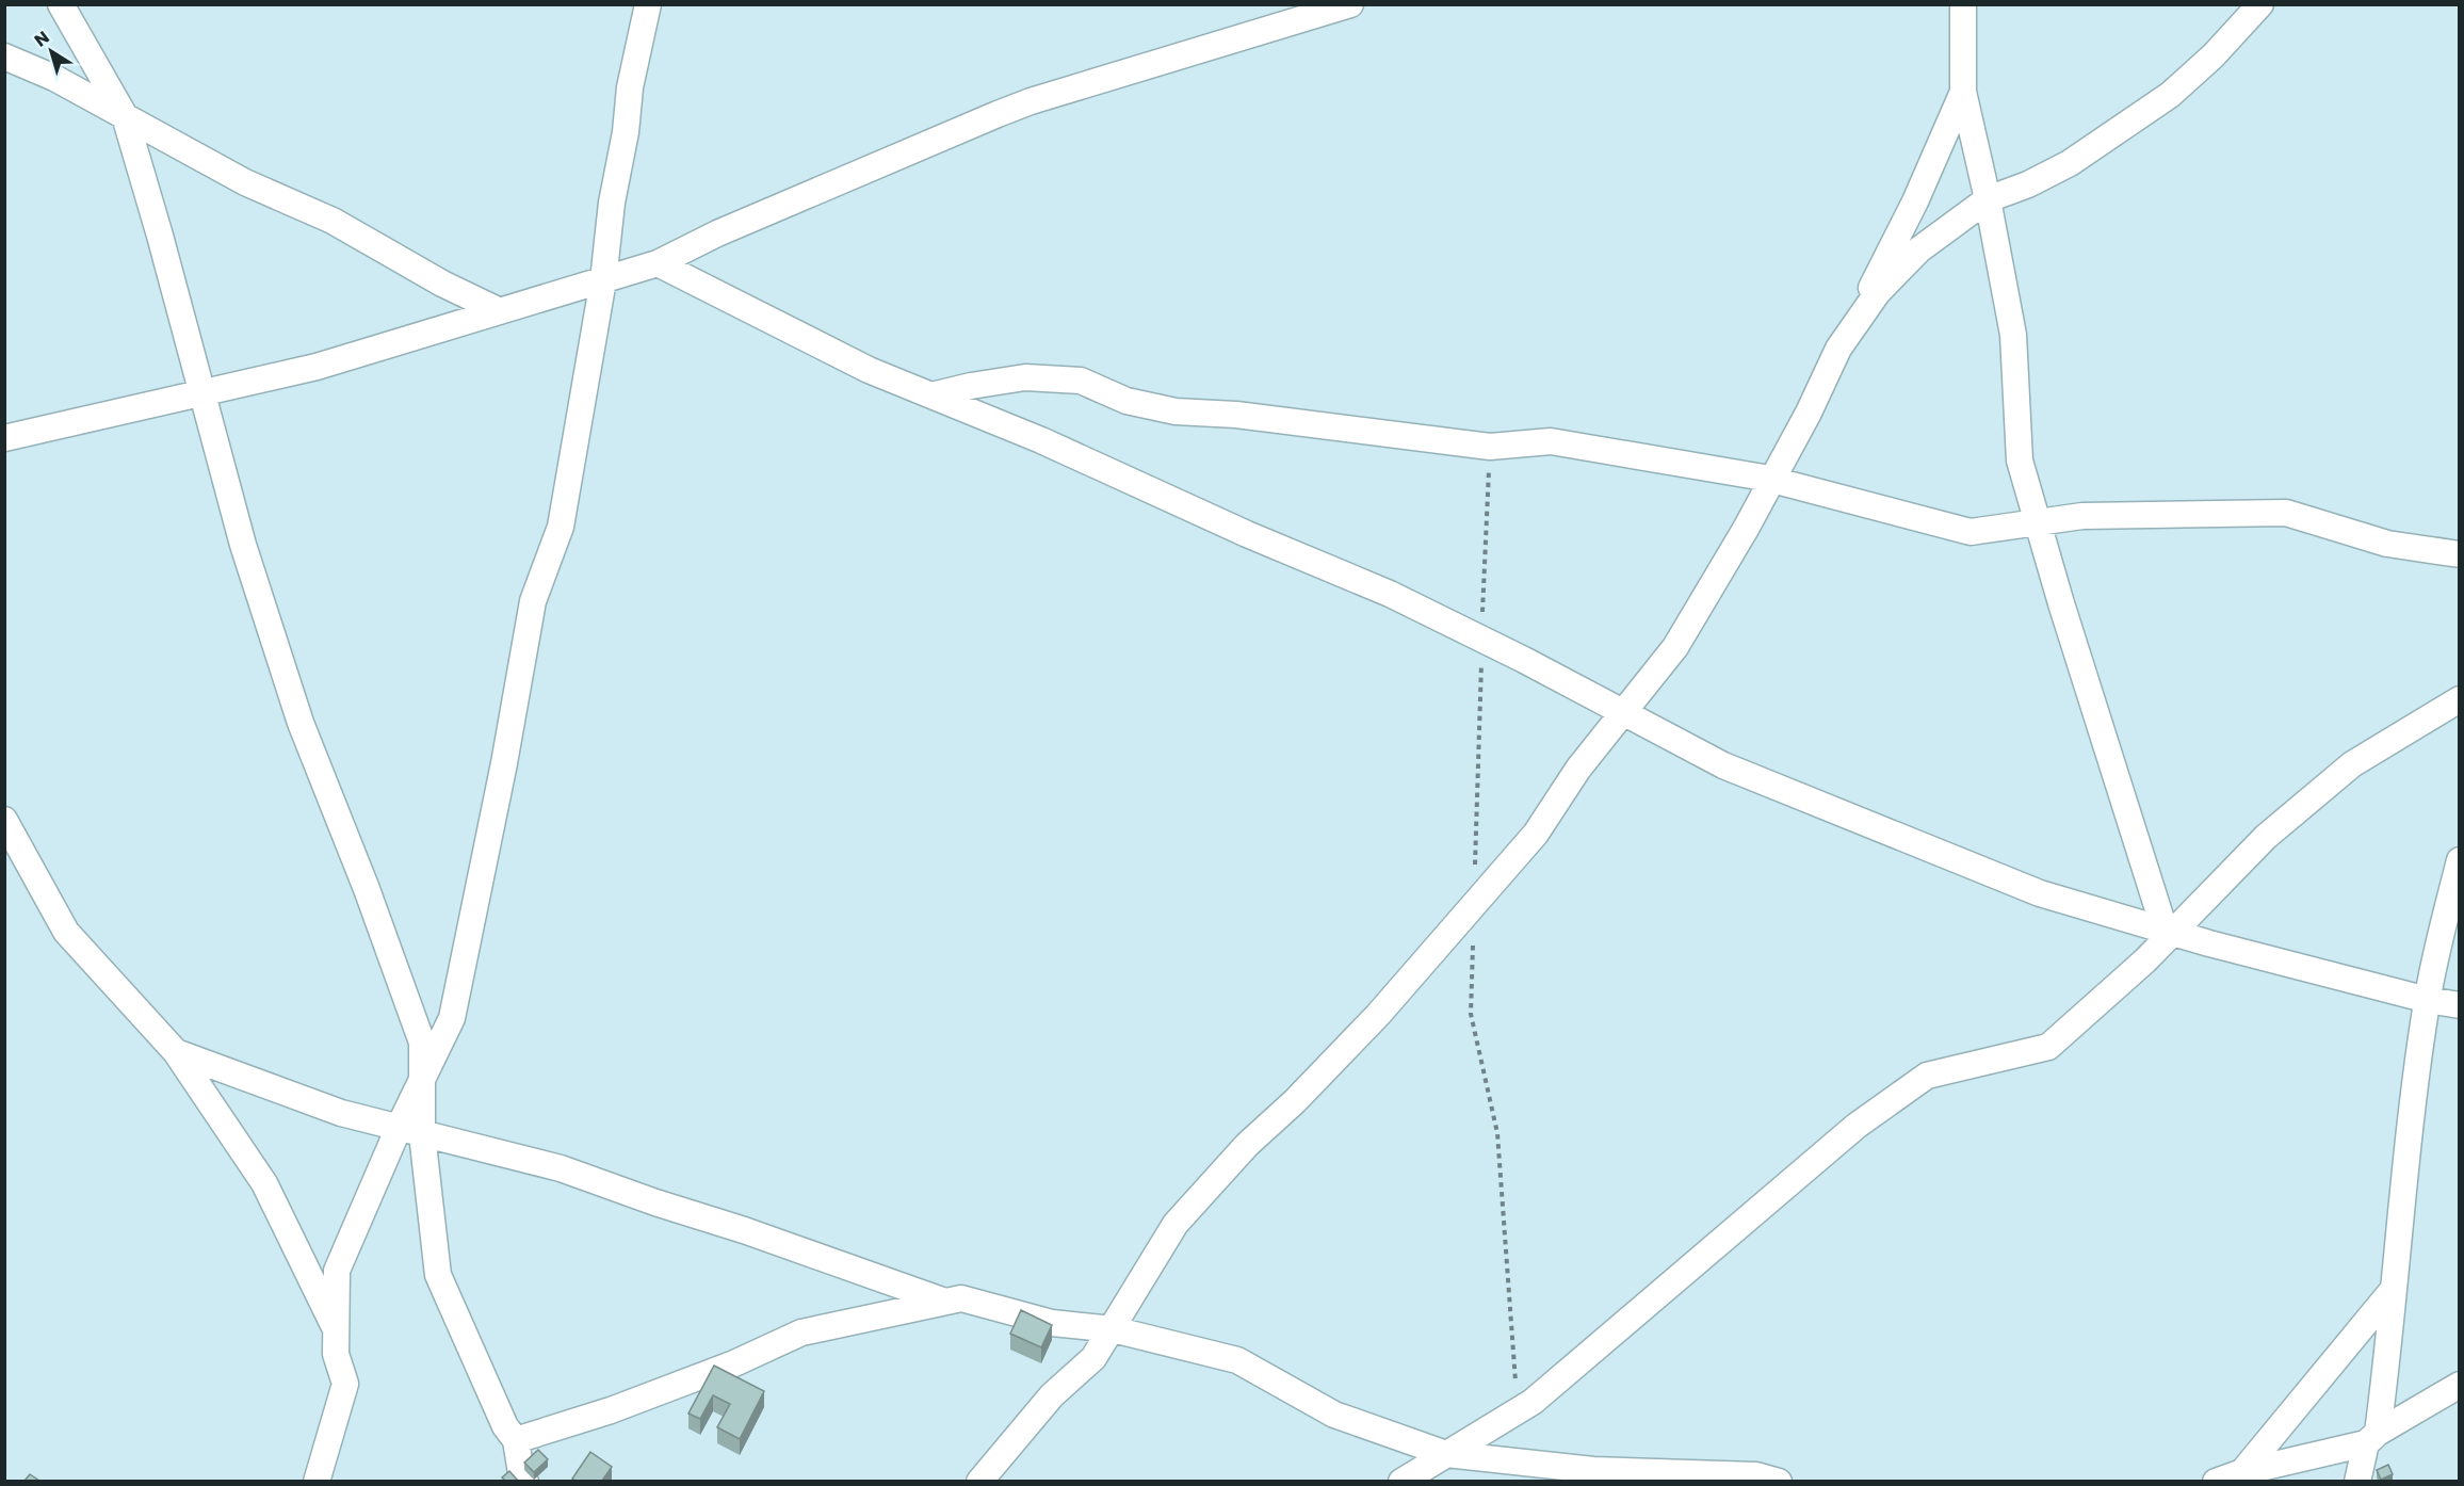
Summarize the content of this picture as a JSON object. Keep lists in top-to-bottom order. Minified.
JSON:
{"north":"top left"}
